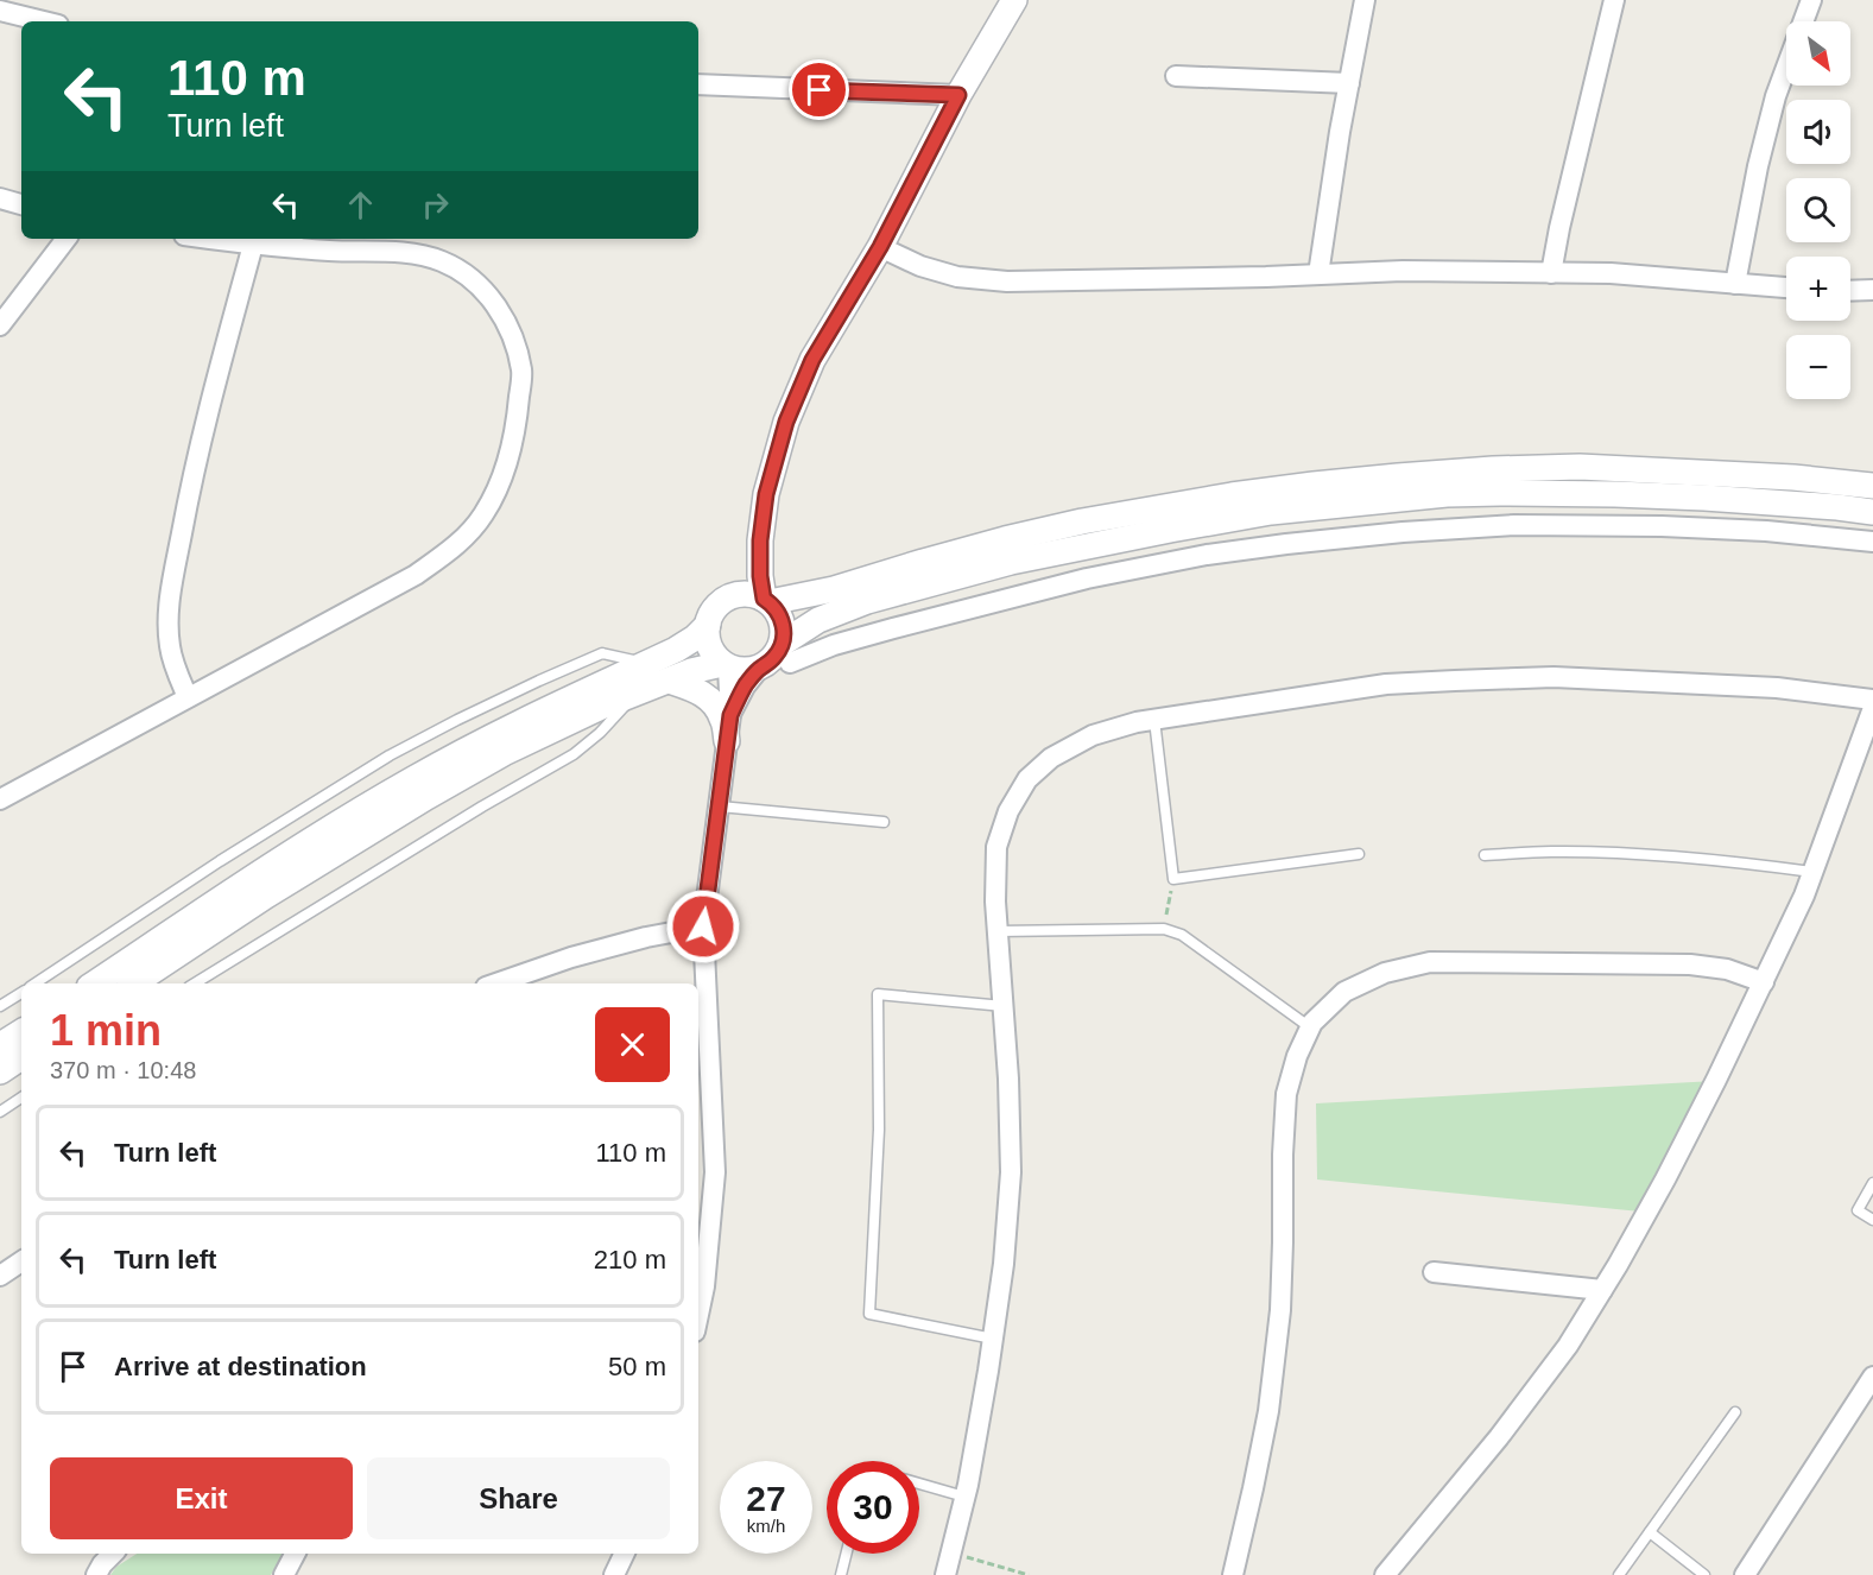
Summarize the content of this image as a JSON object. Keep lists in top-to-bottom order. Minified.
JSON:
{"north":"bottom right","page":{"map_buttons":["+","−"],"turn":["110 m","Turn left"],"heading":["1 min","370 m · 10:48"],"list":[{"name":"Turn left","value":"110 m"},{"name":"Turn left","value":"210 m"},{"name":"Arrive at destination","value":"50 m"}],"buttons":["Exit","Share"],"speed":"27 km/h","limit":"30"}}
